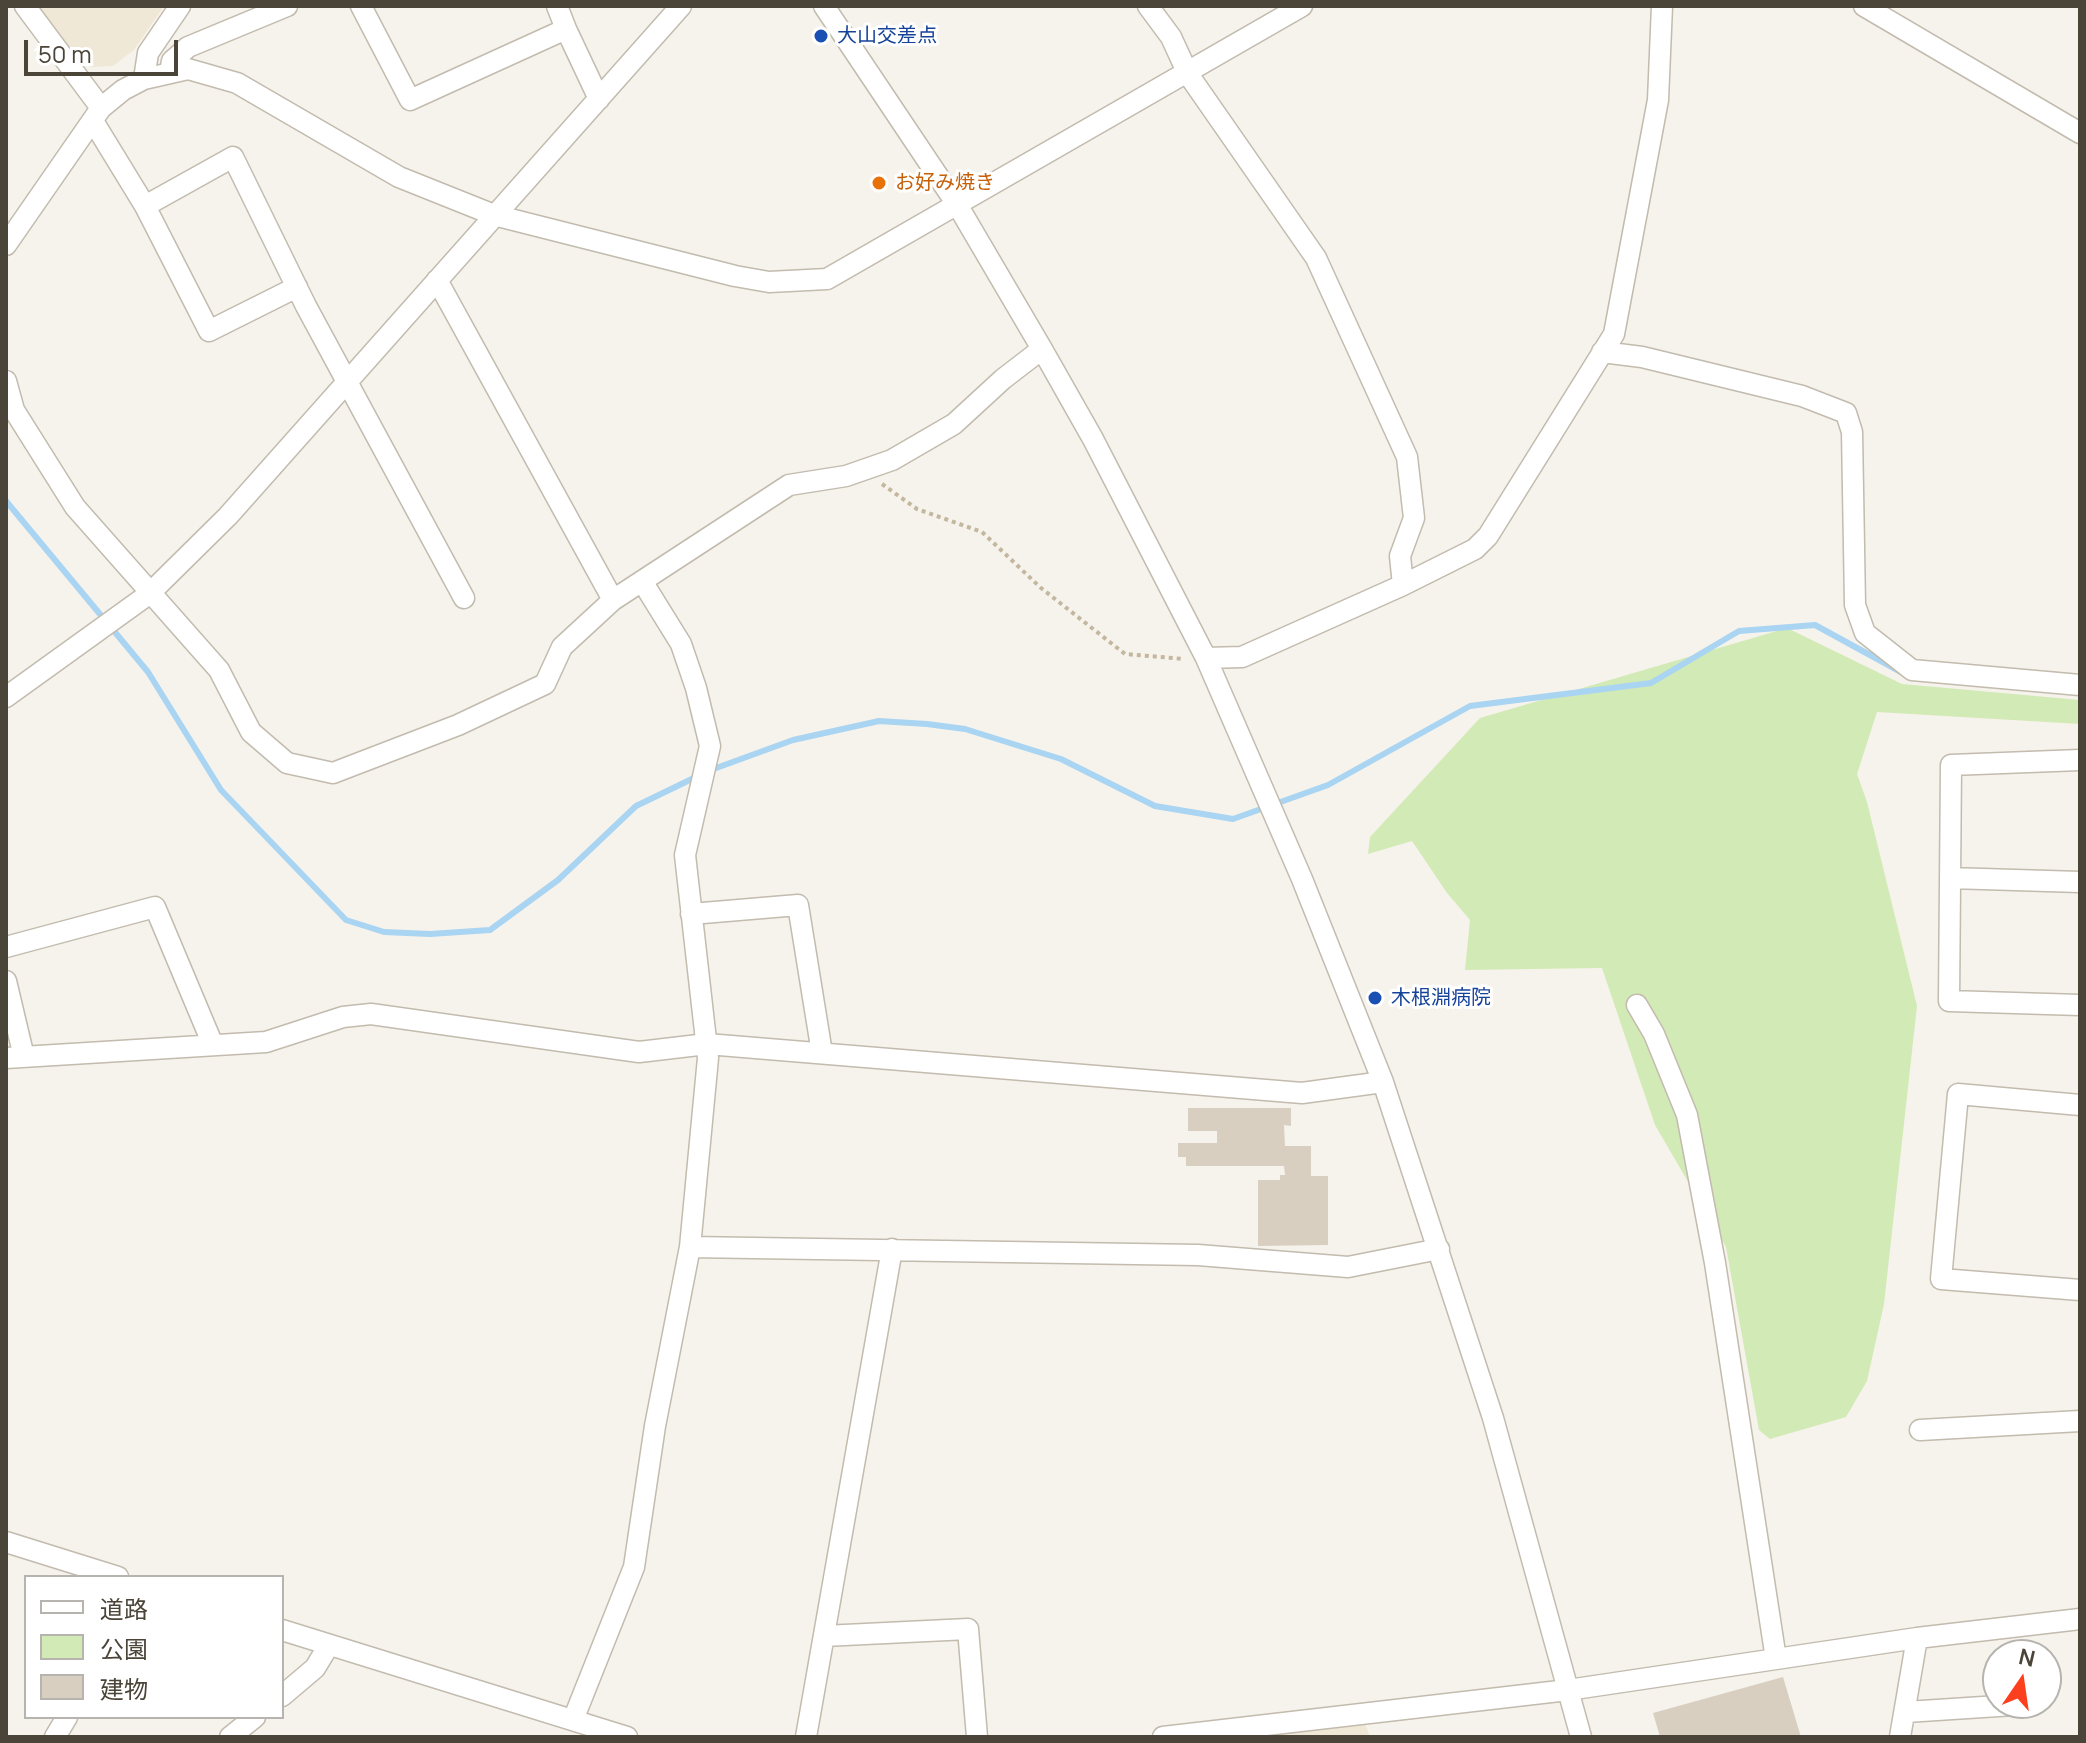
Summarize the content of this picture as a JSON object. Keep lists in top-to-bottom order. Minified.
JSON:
{"places":["大山交差点","お好み焼き","木根淵病院"],"legend":["道路","公園","建物"],"scale_bar":"50 m","north":"top"}
